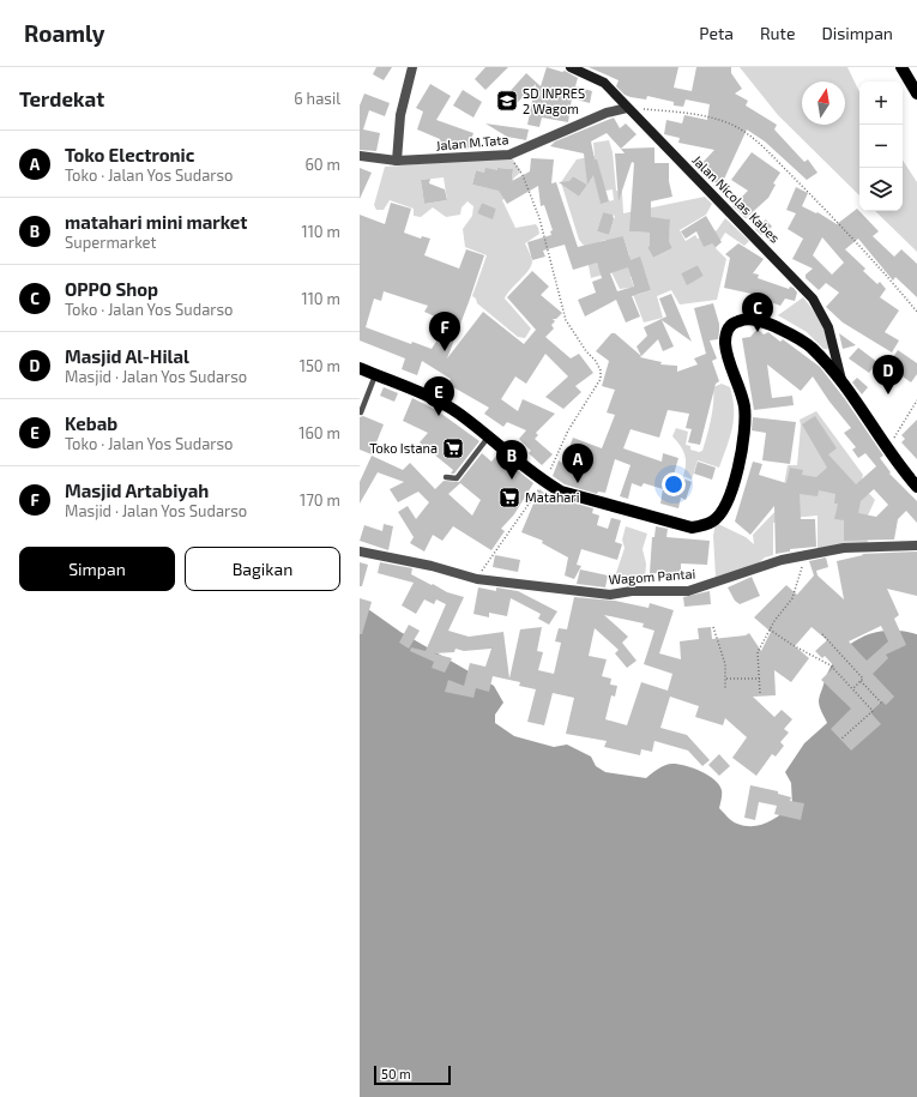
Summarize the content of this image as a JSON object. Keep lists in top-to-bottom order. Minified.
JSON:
{"streets":{"main road":["Jalan Nicolas Kabes"],"street":["Jalan M.Tata","Wagom Pantai"]},"crossings":[["Jalan M.Tata","Jalan Nicolas Kabes"]],"places":{"school or university":["SD INPRES 2 Wagom"],"supermarket":["Toko Istana","Matahari"]},"scale_bar":"50 m","north":"top","page":{"header":"Roamly","nav":["Peta","Rute","Disimpan"],"heading":["Terdekat","6 hasil"],"map_buttons":["+","−"],"list":[{"mark":"A","name":"Toko Electronic","note":"Toko · Jalan Yos Sudarso","value":"60 m"},{"mark":"B","name":"matahari mini market","note":"Supermarket","value":"110 m"},{"mark":"C","name":"OPPO Shop","note":"Toko · Jalan Yos Sudarso","value":"110 m"},{"mark":"D","name":"Masjid Al-Hilal","note":"Masjid · Jalan Yos Sudarso","value":"150 m"},{"mark":"E","name":"Kebab","note":"Toko · Jalan Yos Sudarso","value":"160 m"},{"mark":"F","name":"Masjid Artabiyah","note":"Masjid · Jalan Yos Sudarso","value":"170 m"}],"pins":["C","F","D","E","B","A"],"buttons":["Simpan","Bagikan"],"scale":"50 m"}}
